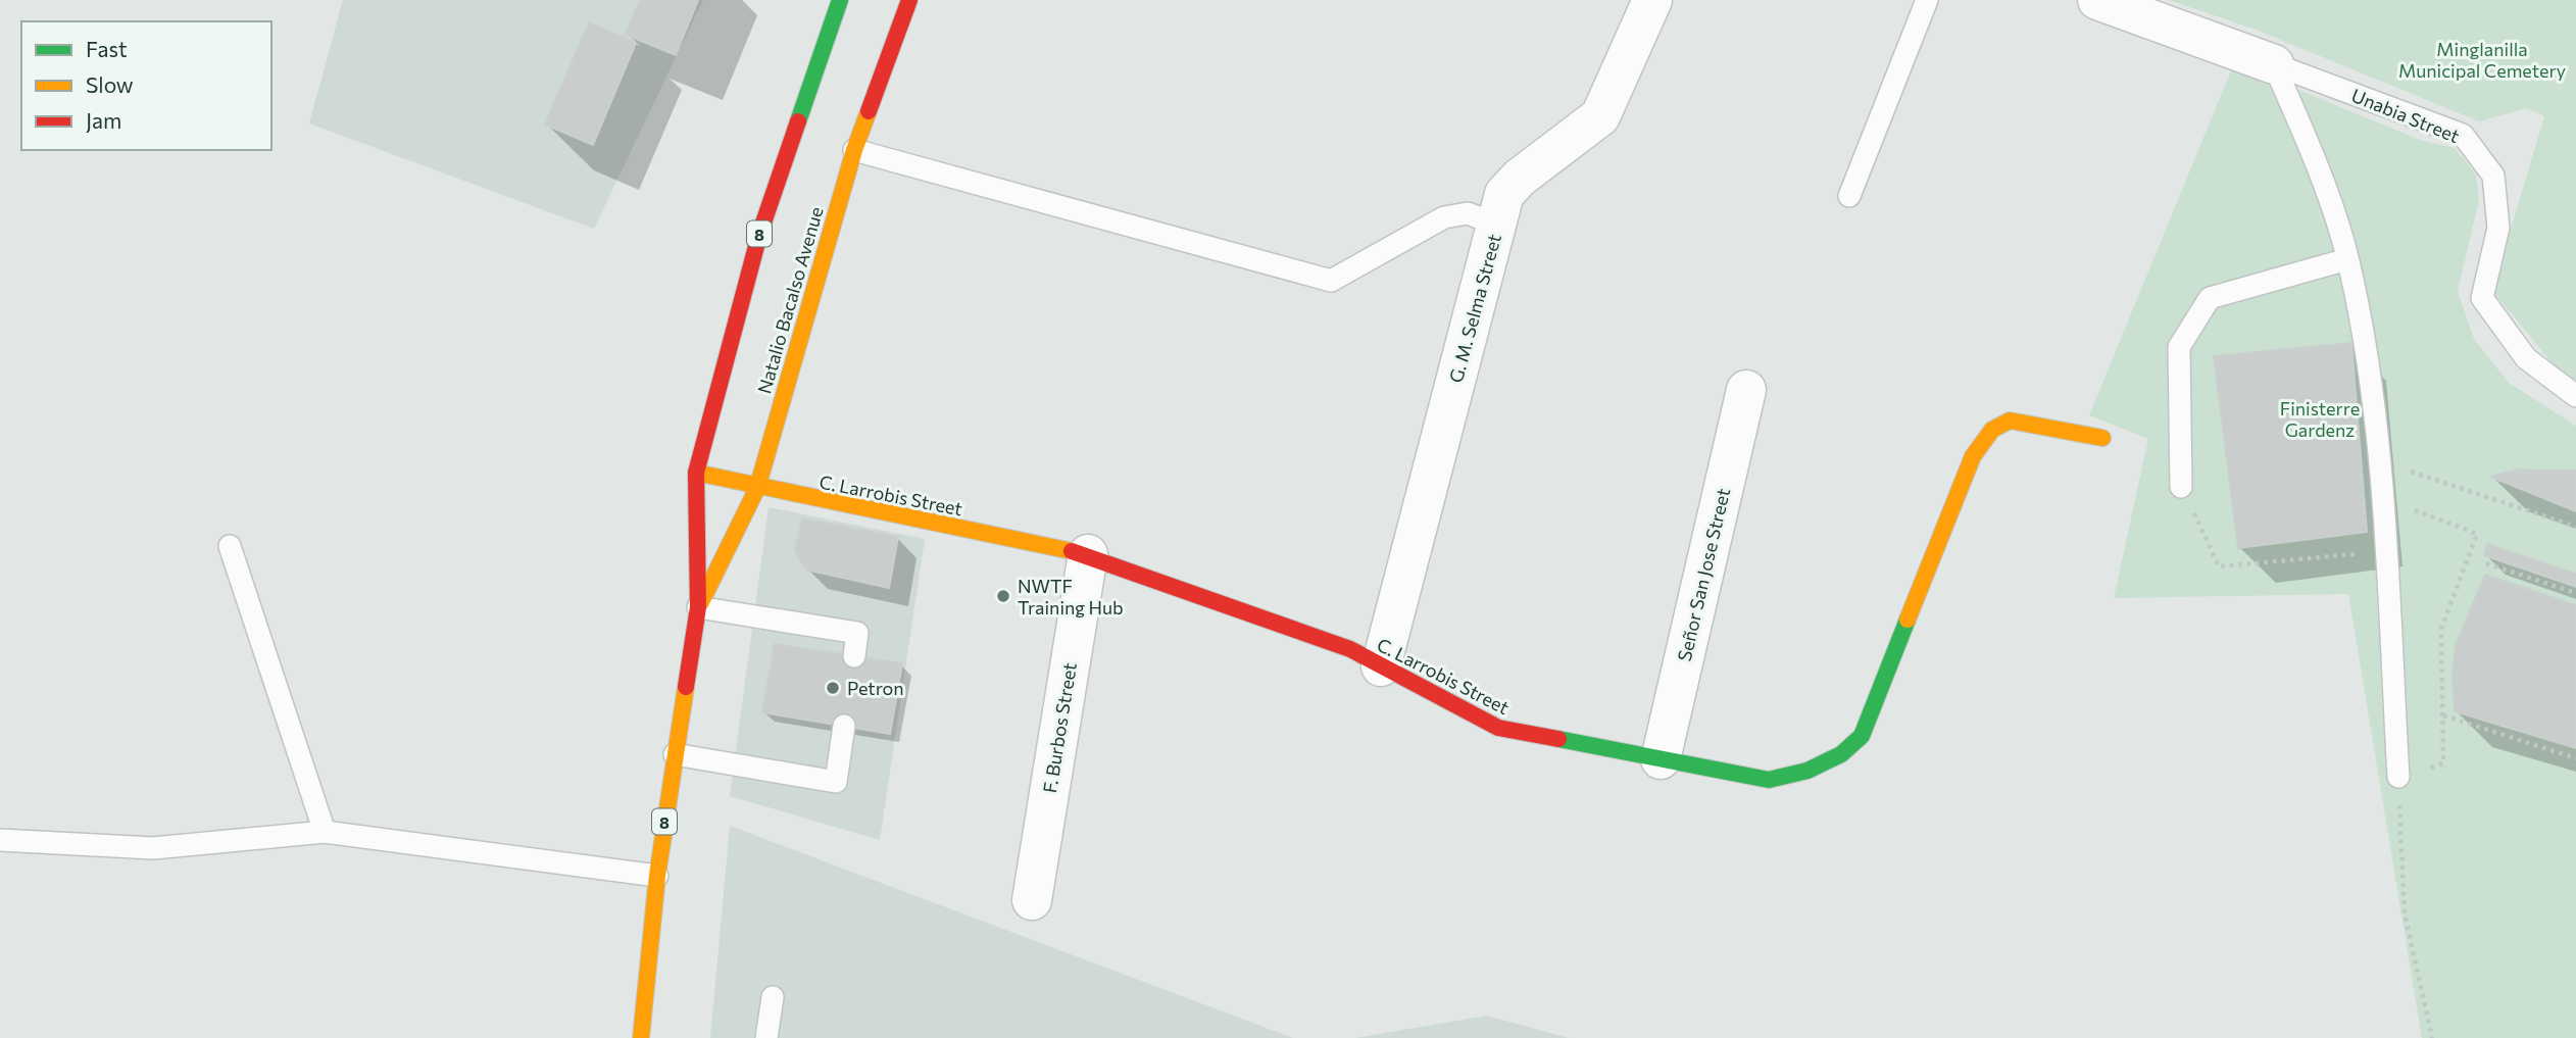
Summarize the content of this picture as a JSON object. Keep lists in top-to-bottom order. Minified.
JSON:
{"streets":{"main road":["8","Natalio Bacalso Avenue","C. Larrobis Street"],"street":["Unabia Street","G. M. Selma Street","Señor San Jose Street","F. Burbos Street"]},"crossings":[["Natalio Bacalso Avenue","C. Larrobis Street"],["G. M. Selma Street","C. Larrobis Street"],["C. Larrobis Street","Señor San Jose Street"],["C. Larrobis Street","F. Burbos Street"]],"parks":["Minglanilla Municipal Cemetery","Finisterre Gardenz"],"places":["NWTF Training Hub","Petron"],"legend":["Fast","Slow","Jam"]}
